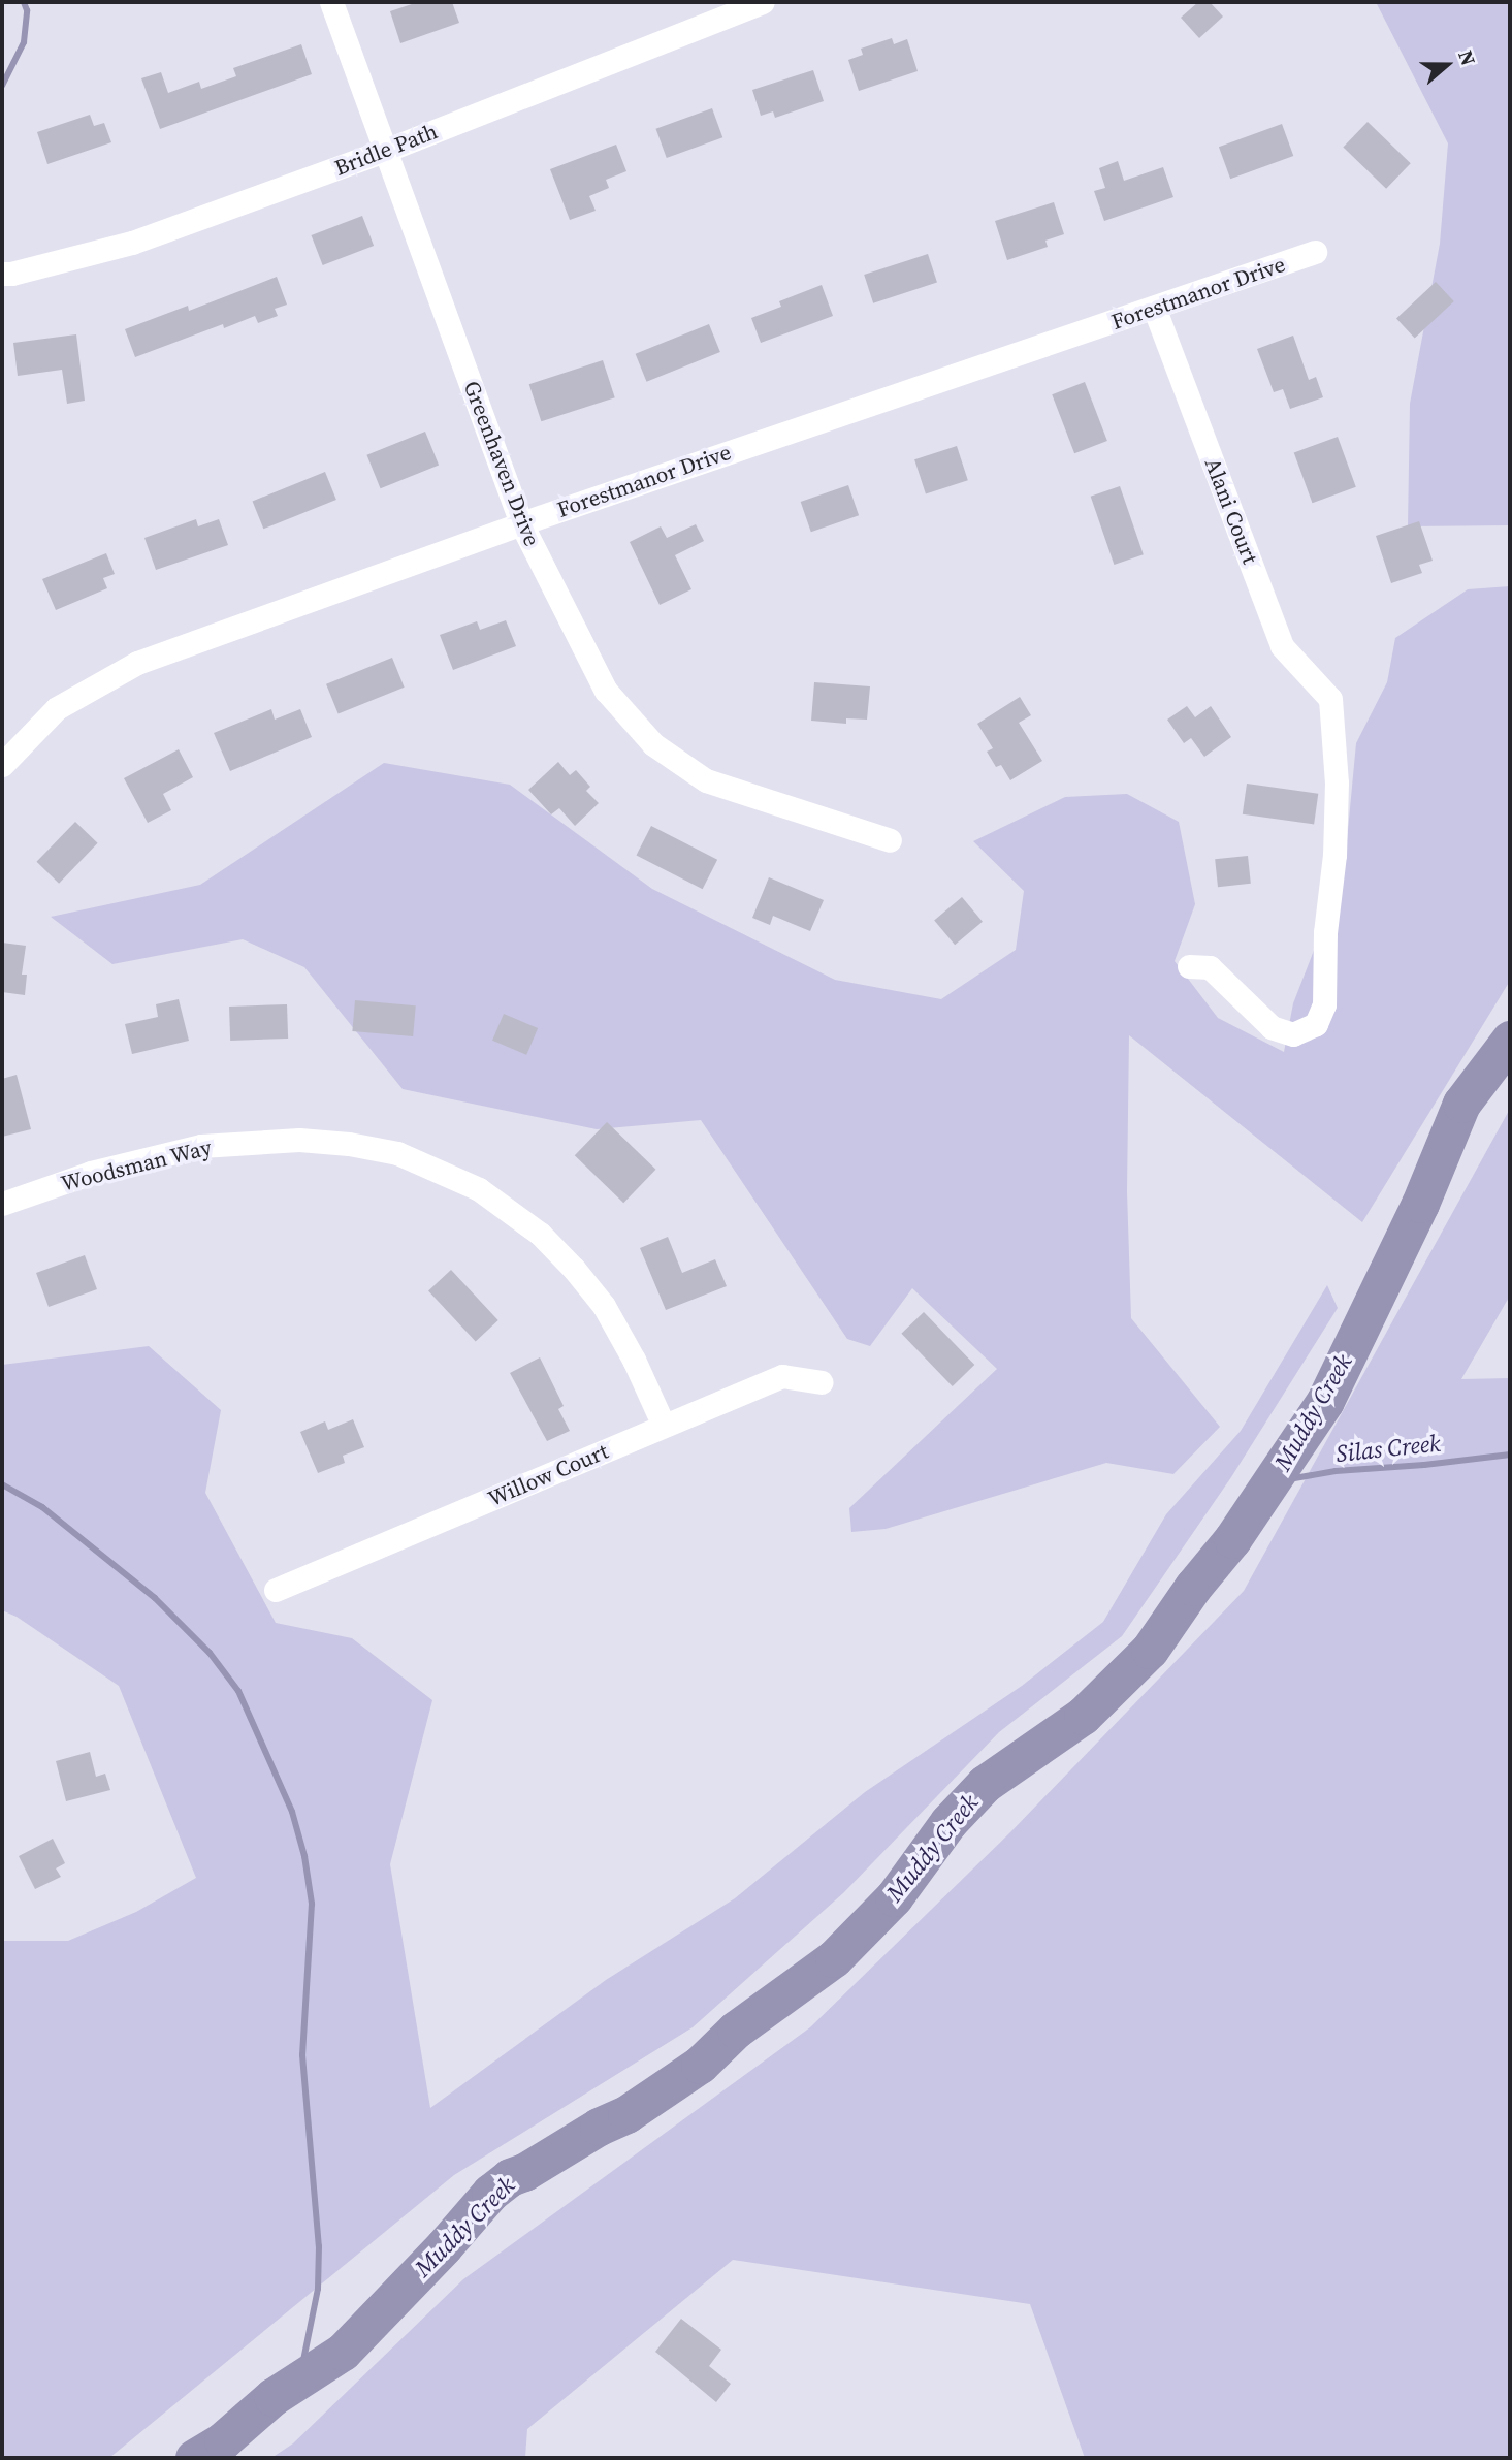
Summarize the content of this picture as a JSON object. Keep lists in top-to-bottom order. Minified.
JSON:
{"streets":{"street":["Bridle Path","Forestmanor Drive","Greenhaven Drive","Alani Court","Woodsman Way","Willow Court"]},"crossings":[["Bridle Path","Greenhaven Drive"],["Forestmanor Drive","Greenhaven Drive"],["Forestmanor Drive","Alani Court"],["Woodsman Way","Willow Court"]],"water":["Muddy Creek","Silas Creek"],"north":"right"}
